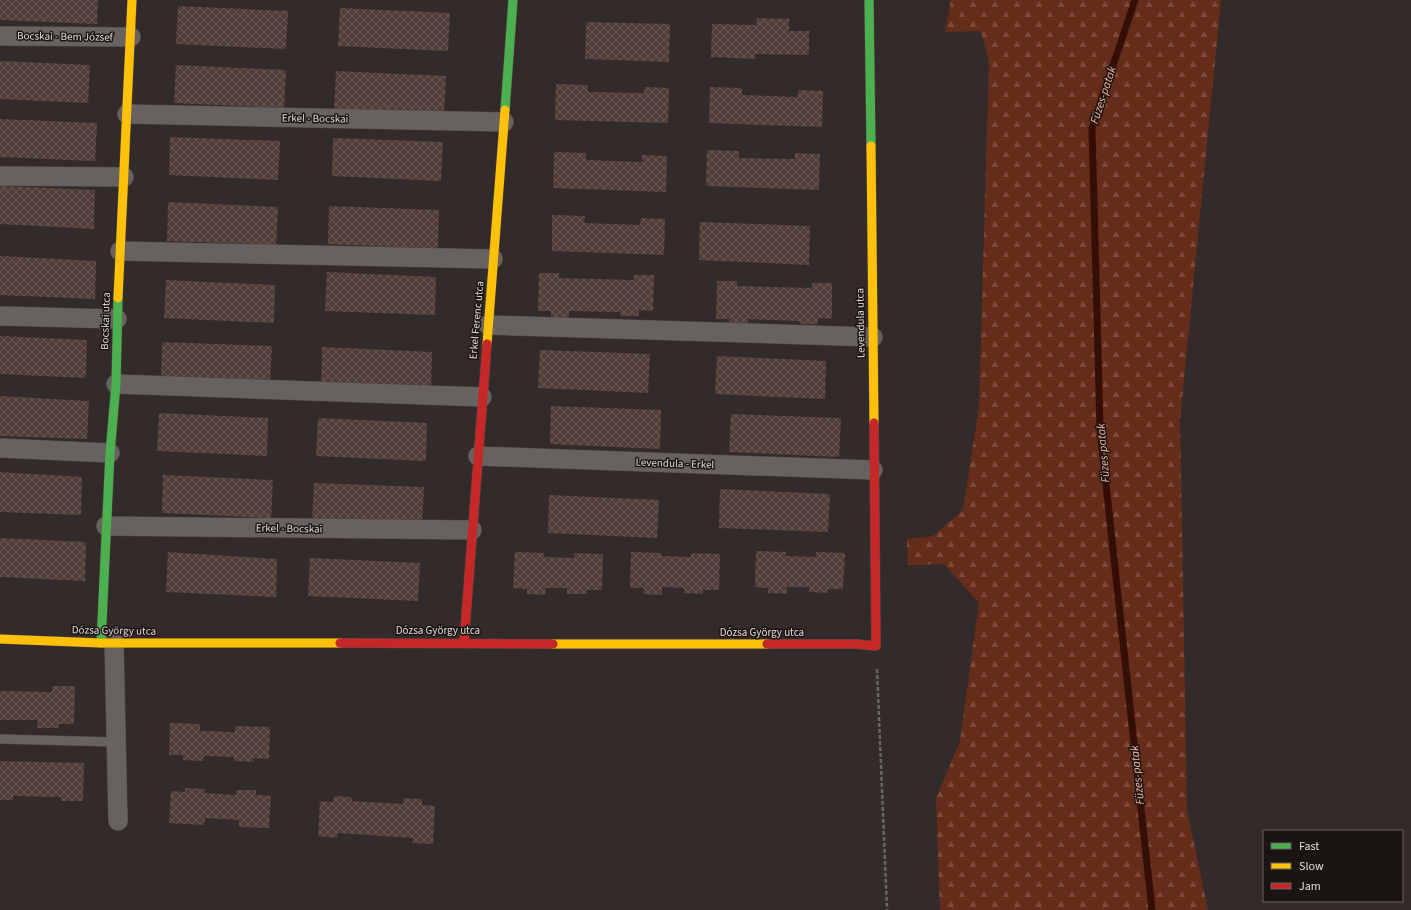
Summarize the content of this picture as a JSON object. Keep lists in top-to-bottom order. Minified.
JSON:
{"streets":{"street":["Bocskai - Bem József","Erkel - Bocskai","Erkel Ferenc utca","Bocskai utca","Levendula utca","Levendula - Erkel","Dózsa György utca"]},"crossings":[["Bocskai - Bem József","Bocskai utca"],["Erkel - Bocskai","Erkel Ferenc utca"],["Erkel - Bocskai","Bocskai utca"],["Erkel Ferenc utca","Levendula - Erkel"],["Erkel Ferenc utca","Dózsa György utca"],["Bocskai utca","Dózsa György utca"],["Levendula utca","Levendula - Erkel"],["Levendula utca","Dózsa György utca"]],"water":["Füzes-patak"],"legend":["Fast","Slow","Jam"]}
